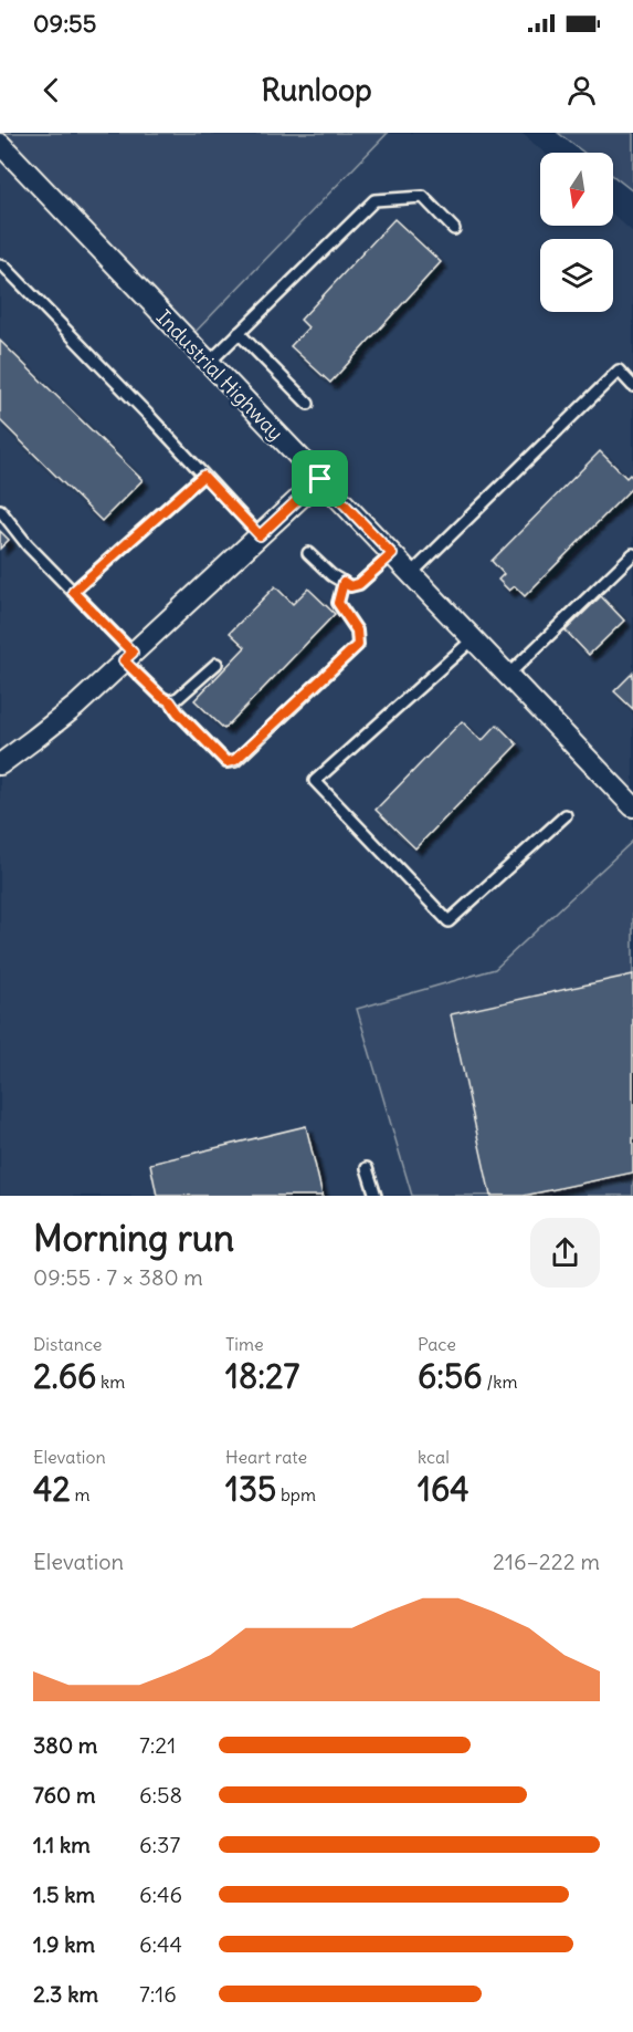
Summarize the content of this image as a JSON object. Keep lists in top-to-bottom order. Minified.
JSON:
{"streets":{"street":["Industrial Highway"]},"north":"bottom","page":{"status":"09:55","header":"Runloop","heading":["Morning run","09:55 · 7 × 380 m"],"stats":[["Distance","2.66 km"],["Time","18:27"],["Pace","6:56 /km"],["Elevation","42 m"],["Heart rate","135 bpm"],["kcal","164"]],"chart":["Elevation","216–222 m"],"list":[{"name":"380 m","note":"7:21"},{"name":"760 m","note":"6:58"},{"name":"1.1 km","note":"6:37"},{"name":"1.5 km","note":"6:46"},{"name":"1.9 km","note":"6:44"},{"name":"2.3 km","note":"7:16"}]}}
